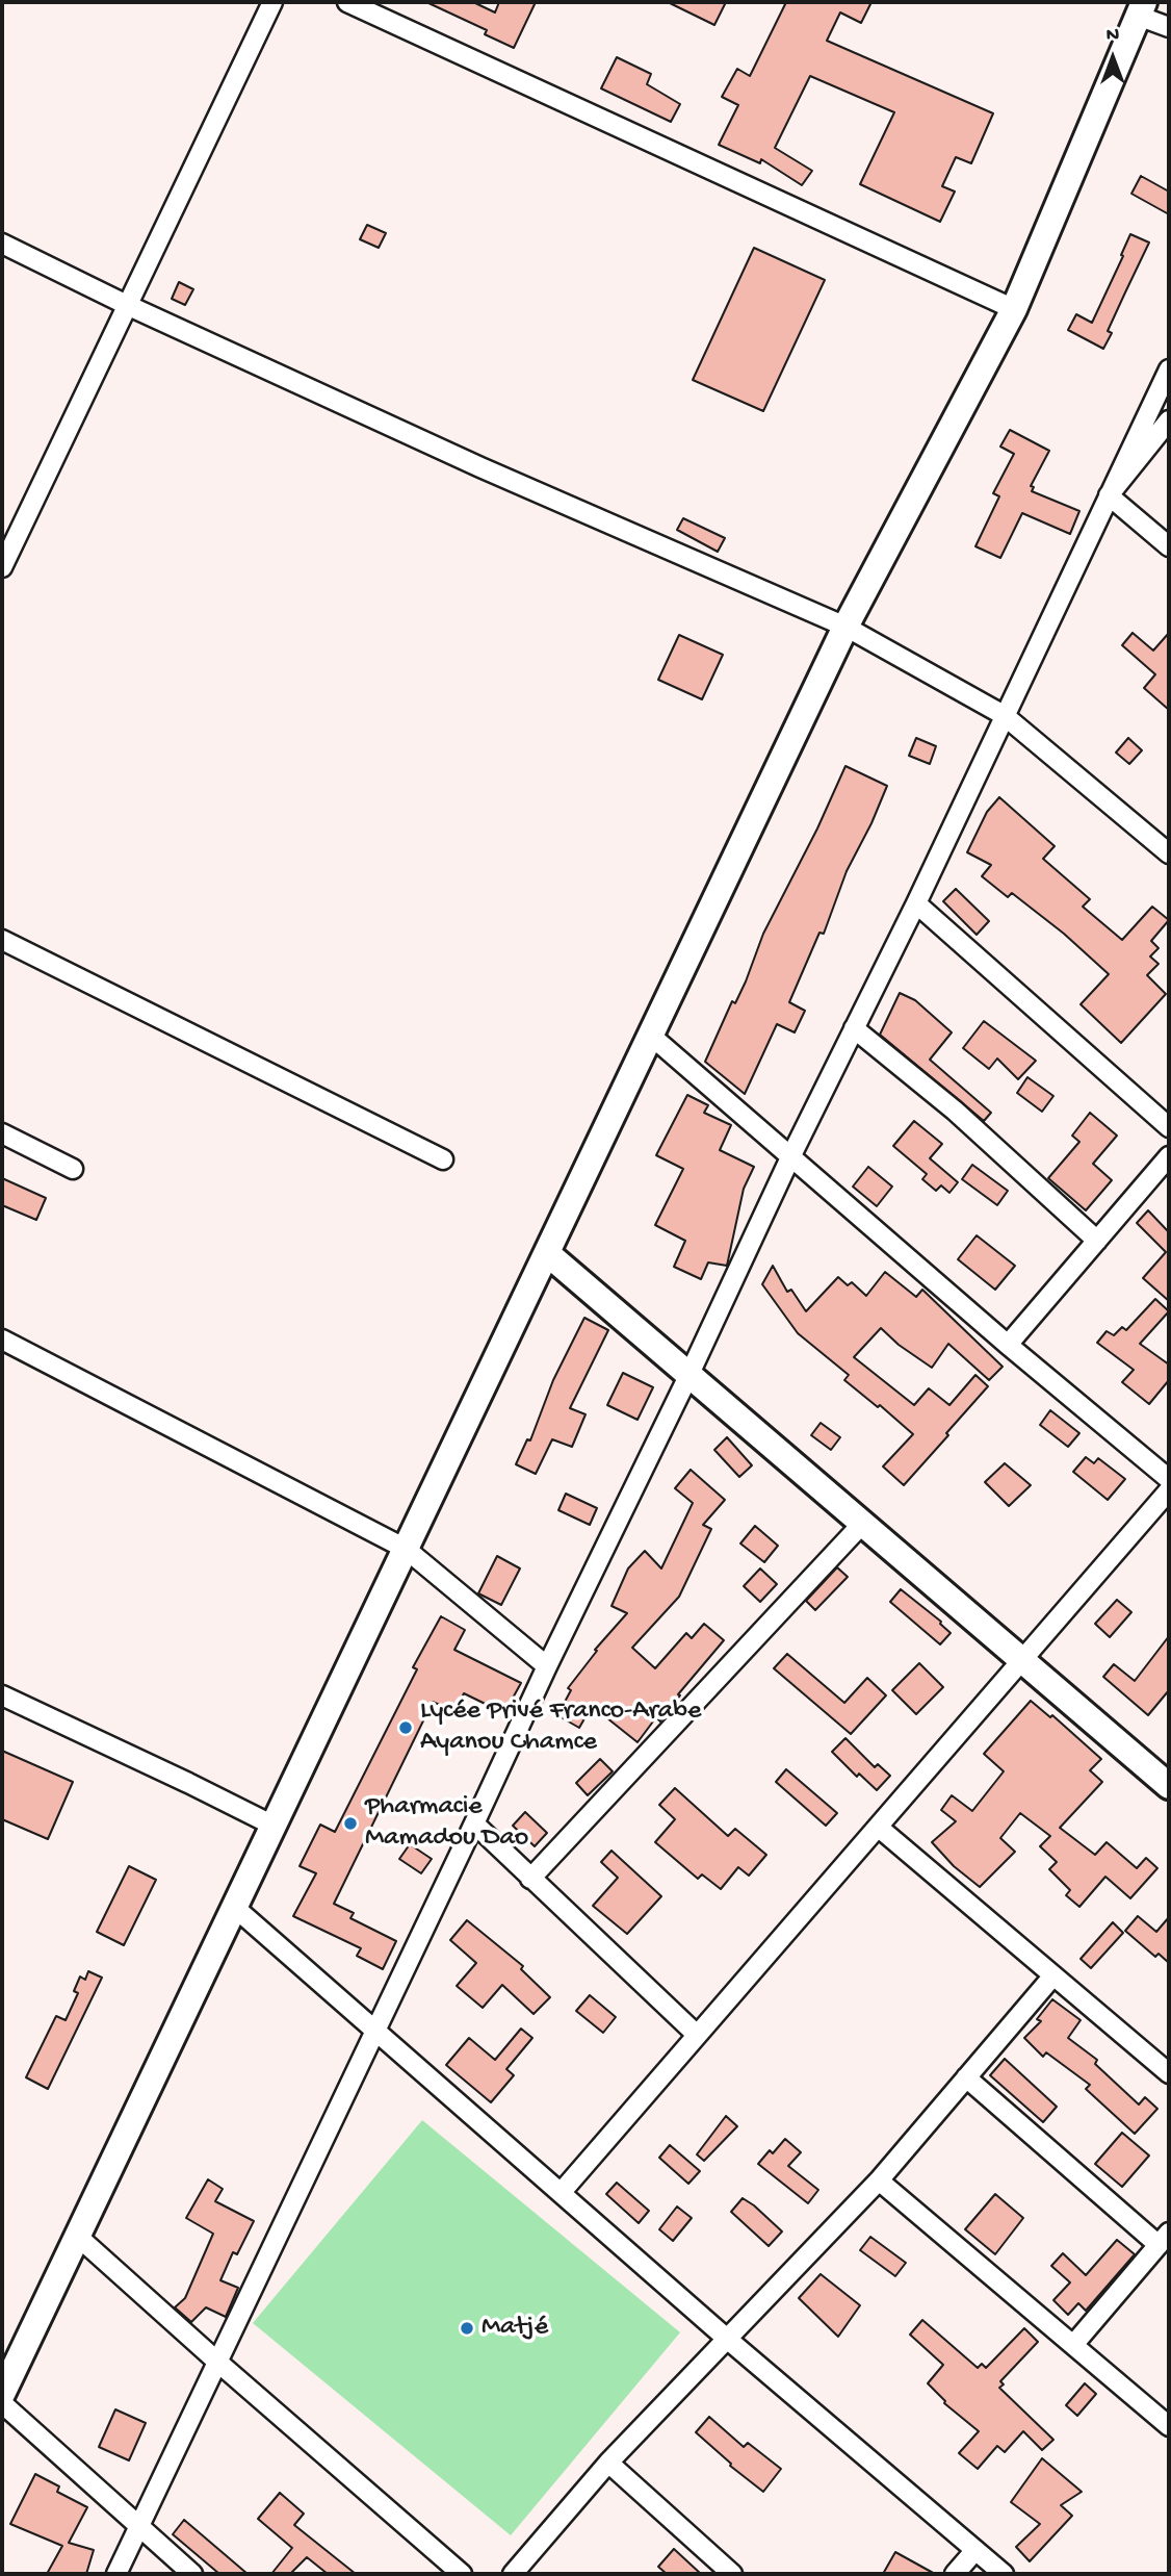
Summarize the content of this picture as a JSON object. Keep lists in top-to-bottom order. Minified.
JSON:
{"places":["Lycée Privé Franco-Arabe Ayanou Chamce","Pharmacie Mamadou Dao","Matjé"],"north":"top"}
